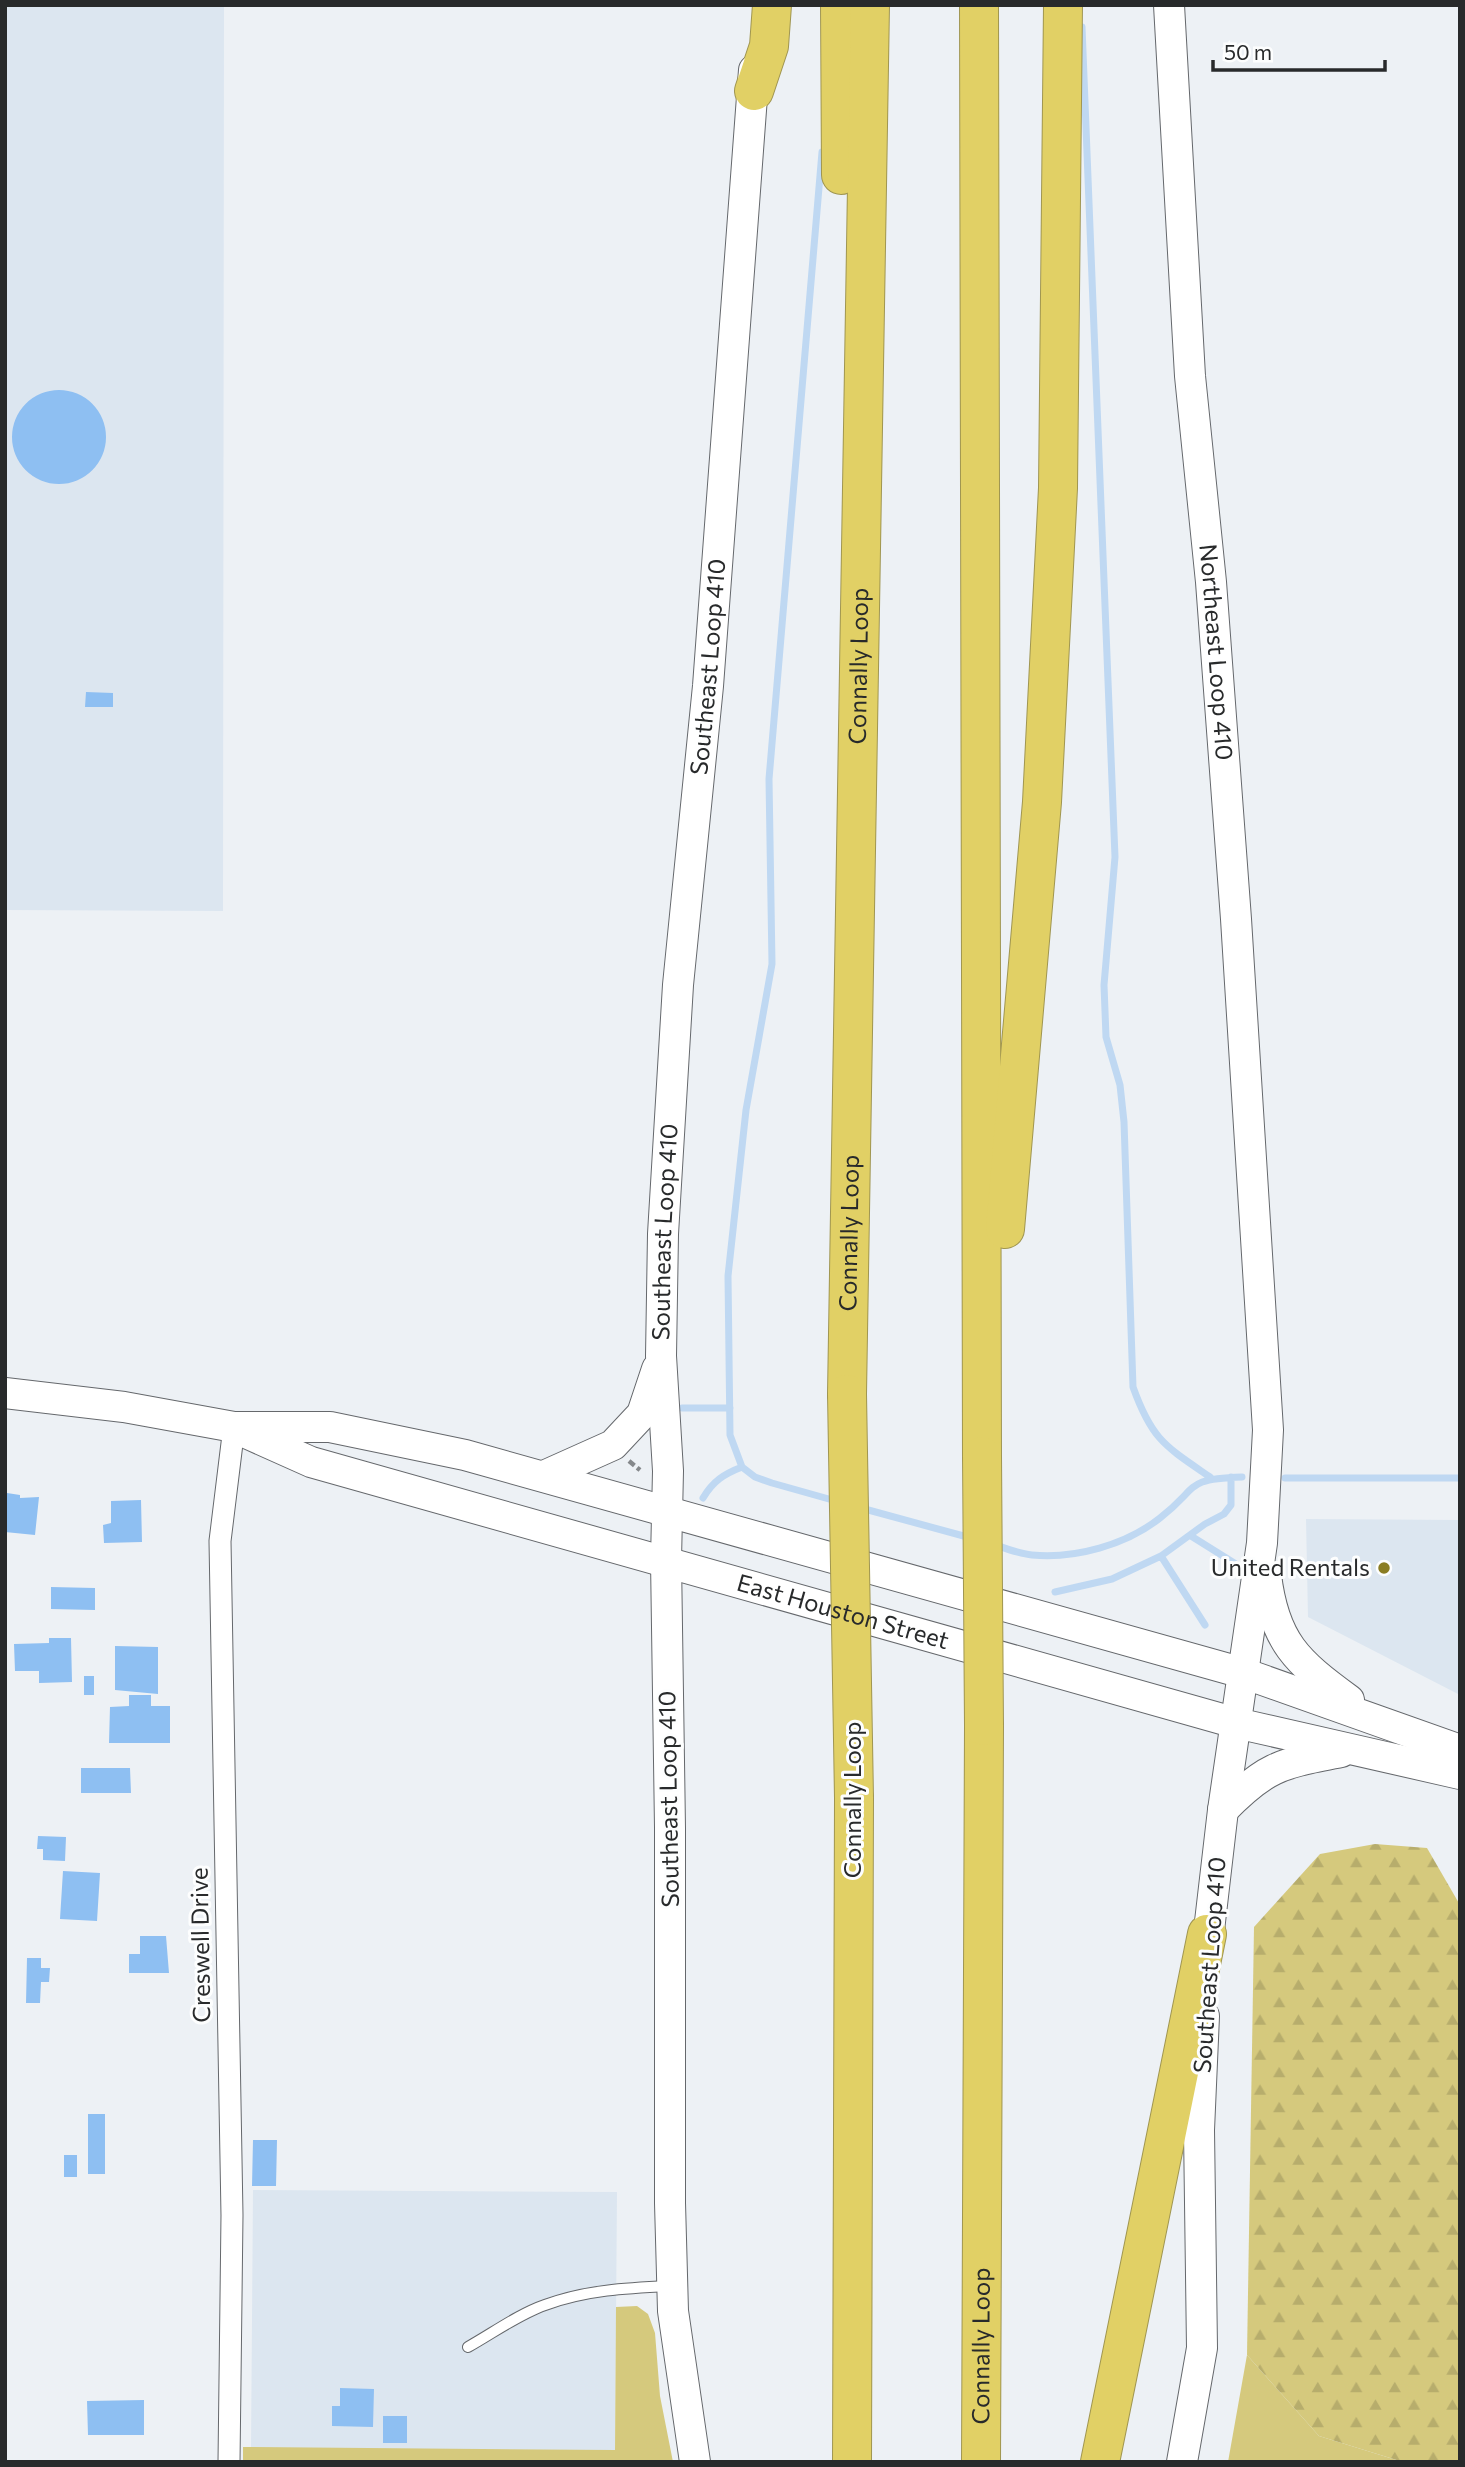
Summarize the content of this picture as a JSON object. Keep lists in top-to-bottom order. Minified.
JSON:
{"streets":{"highway":["Connally Loop"],"main road":["Northeast Loop 410","Southeast Loop 410","East Houston Street"],"street":["Creswell Drive"]},"crossings":[["Northeast Loop 410","Southeast Loop 410"],["Southeast Loop 410","East Houston Street"],["East Houston Street","Creswell Drive"]],"places":["United Rentals"],"scale_bar":"50 m"}
